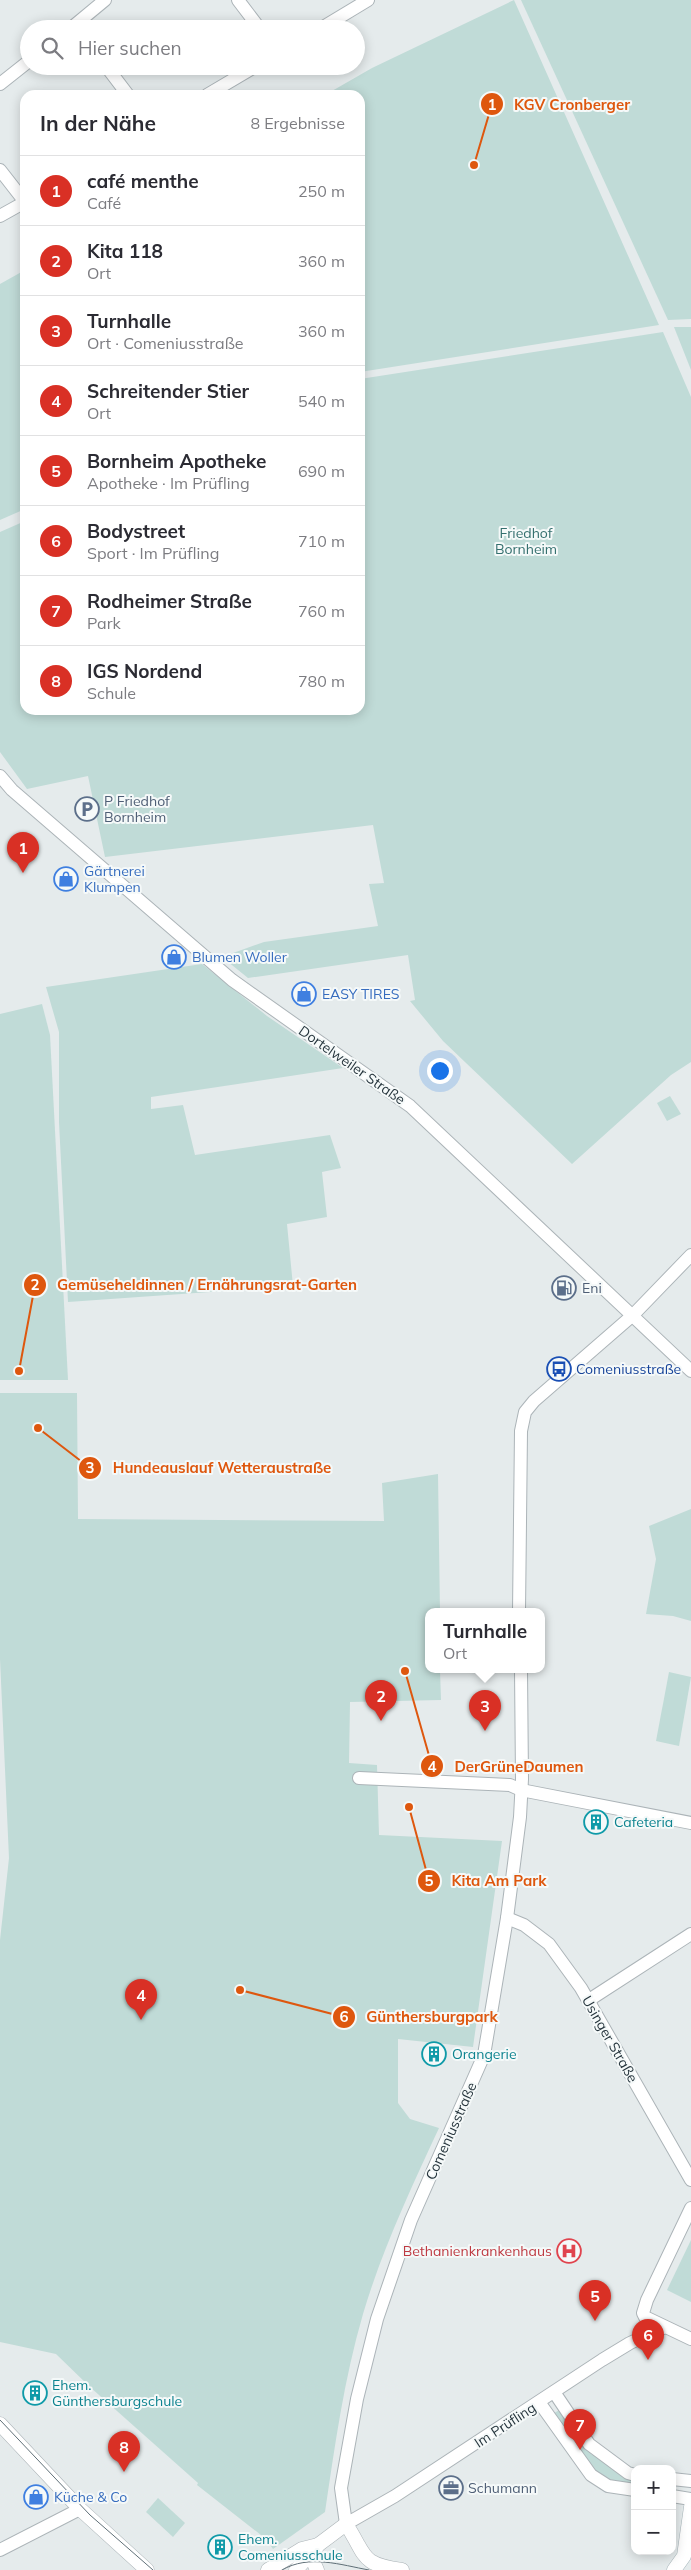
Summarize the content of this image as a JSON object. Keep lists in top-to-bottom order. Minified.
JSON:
{"streets":{"street":["Dortelweiler Straße","Usinger Straße","Comeniusstraße","Im Prüfling"]},"crossings":[["Usinger Straße","Comeniusstraße"],["Comeniusstraße","Im Prüfling"]],"parks":["Friedhof Bornheim"],"places":{"other":["KGV Cronberger","Gemüseheldinnen / Ernährungsrat-Garten","Hundeauslauf Wetteraustraße","DerGrüneDaumen","Kita Am Park","Günthersburgpark"],"parking":["P Friedhof Bornheim"],"shop":["Gärtnerei Klumpen","Blumen Woller","EASY TIRES","Küche & Co"],"fuel station":["Eni"],"bus stop":["Comeniusstraße"],"building":["Cafeteria","Orangerie","Ehem. Günthersburgschule","Ehem. Comeniusschule"],"hospital":["Bethanienkrankenhaus"],"office":["Schumann"]},"page":{"search":"Hier suchen","heading":["In der Nähe","8 Ergebnisse"],"list":[{"mark":"1","name":"café menthe","note":"Café","value":"250 m"},{"mark":"2","name":"Kita 118","note":"Ort","value":"360 m"},{"mark":"3","name":"Turnhalle","note":"Ort · Comeniusstraße","value":"360 m"},{"mark":"4","name":"Schreitender Stier","note":"Ort","value":"540 m"},{"mark":"5","name":"Bornheim Apotheke","note":"Apotheke · Im Prüfling","value":"690 m"},{"mark":"6","name":"Bodystreet","note":"Sport · Im Prüfling","value":"710 m"},{"mark":"7","name":"Rodheimer Straße","note":"Park","value":"760 m"},{"mark":"8","name":"IGS Nordend","note":"Schule","value":"780 m"}],"pins":["1","2","3","4","5","6","7","8"],"popup":["Turnhalle","Ort"],"map_buttons":["+","−"]}}
